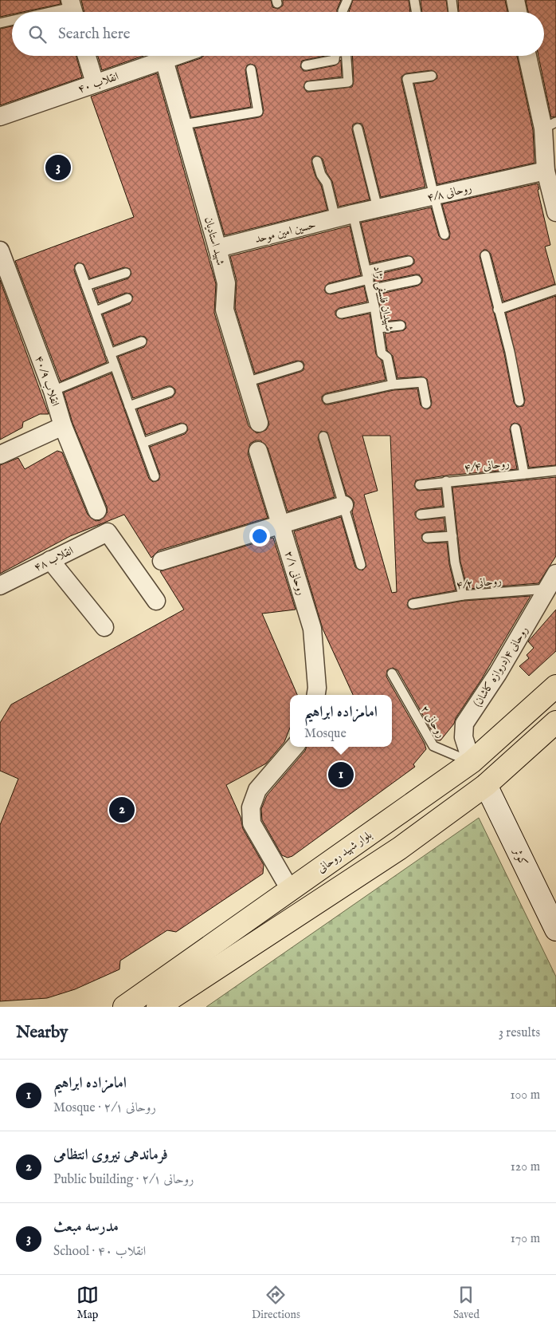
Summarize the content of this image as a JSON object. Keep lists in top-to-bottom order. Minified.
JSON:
{"streets":{"main road":["بلوار شهید روحانی"],"street":["انقلاب ۴۰","روحانی ۴/۸","حسین امین موحد","شهید استادیان","انقلاب ۴۰/۹","انقلاب ۴۸","روحانی ۲/۱","روحانی ۴(دروازه کاشان)","کوثر"],"lane":["شهیدان فلسفی نژاد","روحانی ۴/۴","روحانی ۴/۲","روحانی ۲"]},"crossings":[["انقلاب ۴۰","شهید استادیان"],["روحانی ۴/۸","حسین امین موحد"],["روحانی ۴/۸","شهیدان فلسفی نژاد"],["حسین امین موحد","شهید استادیان"],["حسین امین موحد","شهیدان فلسفی نژاد"],["روحانی ۴/۲","روحانی ۴(دروازه کاشان)"],["روحانی ۴(دروازه کاشان)","روحانی ۲"],["روحانی ۴(دروازه کاشان)","بلوار شهید روحانی"],["روحانی ۲","بلوار شهید روحانی"]],"page":{"search":"Search here","pins":["3","1","2"],"popup":["امامزاده ابراهیم","Mosque"],"heading":["Nearby","3 results"],"list":[{"mark":"1","name":"امامزاده ابراهیم","note":"Mosque · روحانی ۲/۱","value":"100 m"},{"mark":"2","name":"فرماندهی نیروی انتظامی","note":"Public building · روحانی ۲/۱","value":"120 m"},{"mark":"3","name":"مدرسه مبعث","note":"School · انقلاب ۴۰","value":"170 m"}],"nav":["Map","Directions","Saved"]}}
